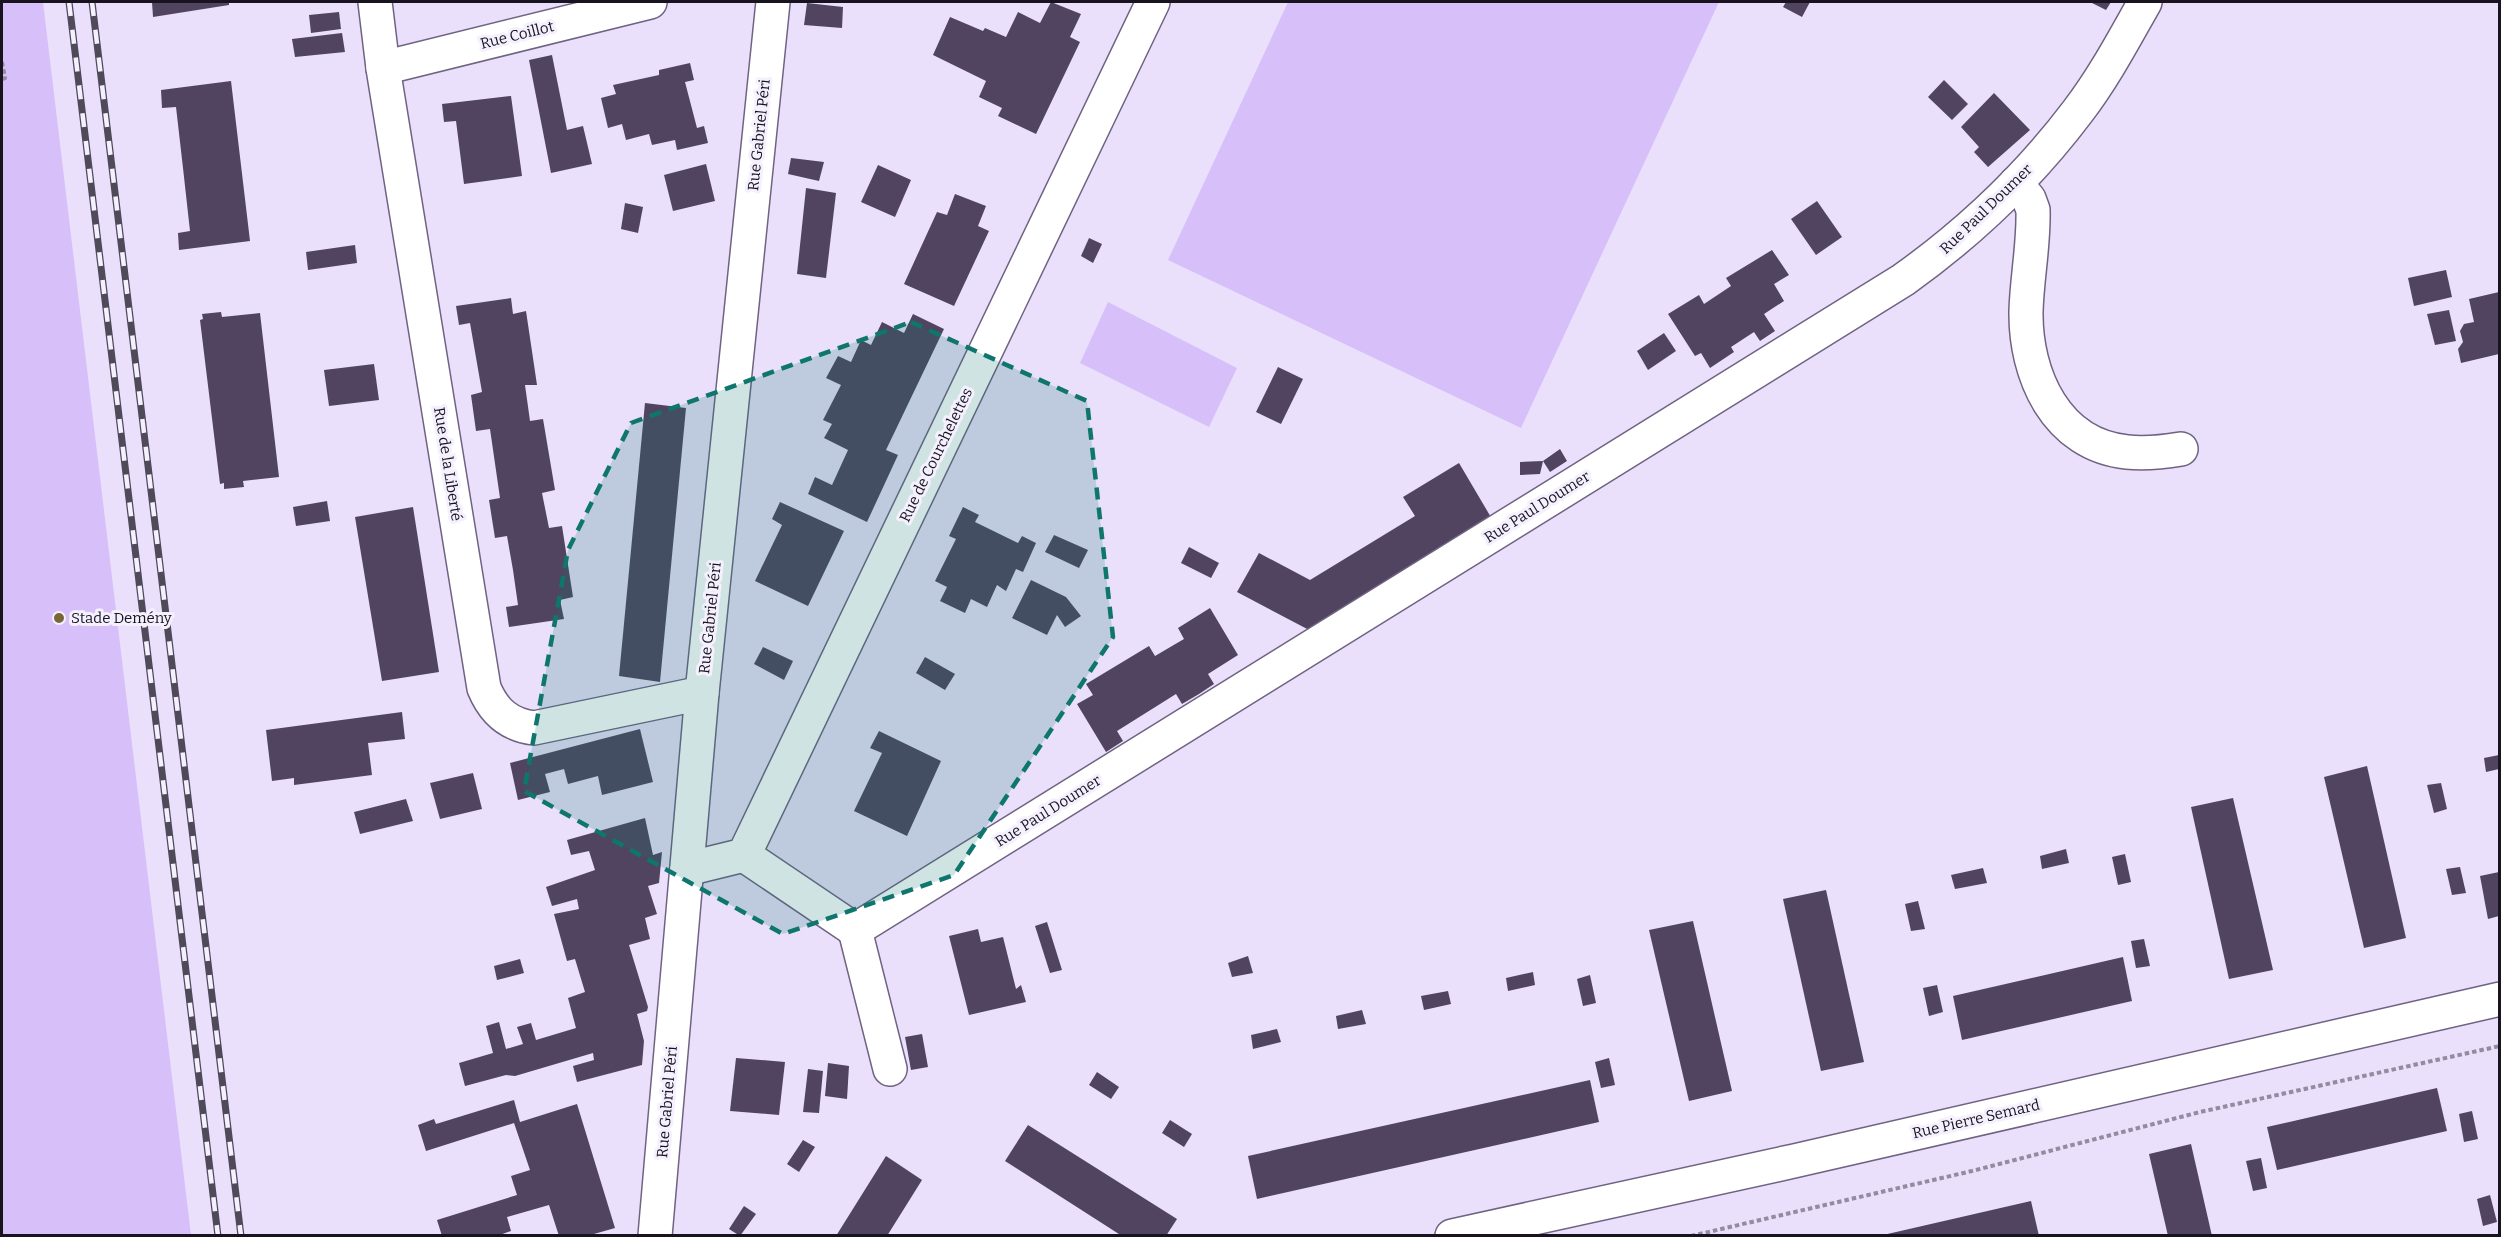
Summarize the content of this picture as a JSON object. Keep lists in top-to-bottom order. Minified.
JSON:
{"streets":{"street":["Rue Coillot","Rue Gabriel Péri","Rue Paul Doumer","Rue de Courchelettes","Rue de la Liberté","Rue Pierre Semard"]},"crossings":[["Rue Coillot","Rue de la Liberté"],["Rue Gabriel Péri","Rue de la Liberté"]],"places":["Stade Demény"]}
